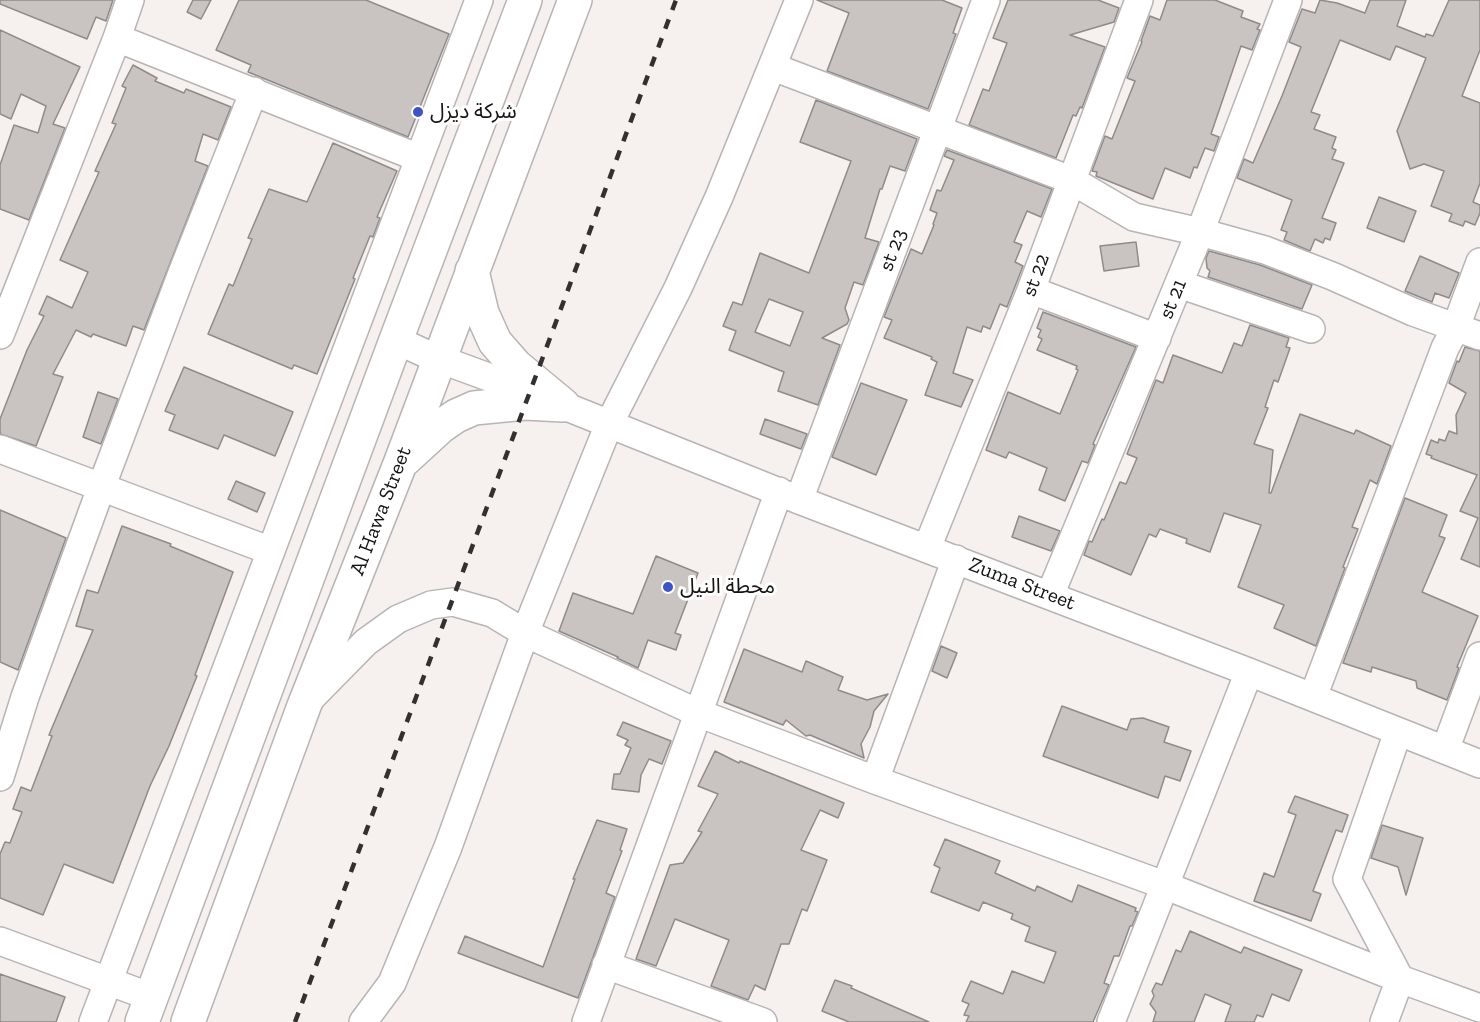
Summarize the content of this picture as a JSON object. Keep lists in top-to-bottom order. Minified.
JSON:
{"streets":{"highway":["Al Hawa Street"],"street":["st 23","st 22","st 21","Zuma Street"]},"crossings":[["st 23","Zuma Street"],["st 22","Zuma Street"],["st 21","Zuma Street"],["Al Hawa Street","Zuma Street"]],"places":["شركة ديزل","محطة النيل"]}
